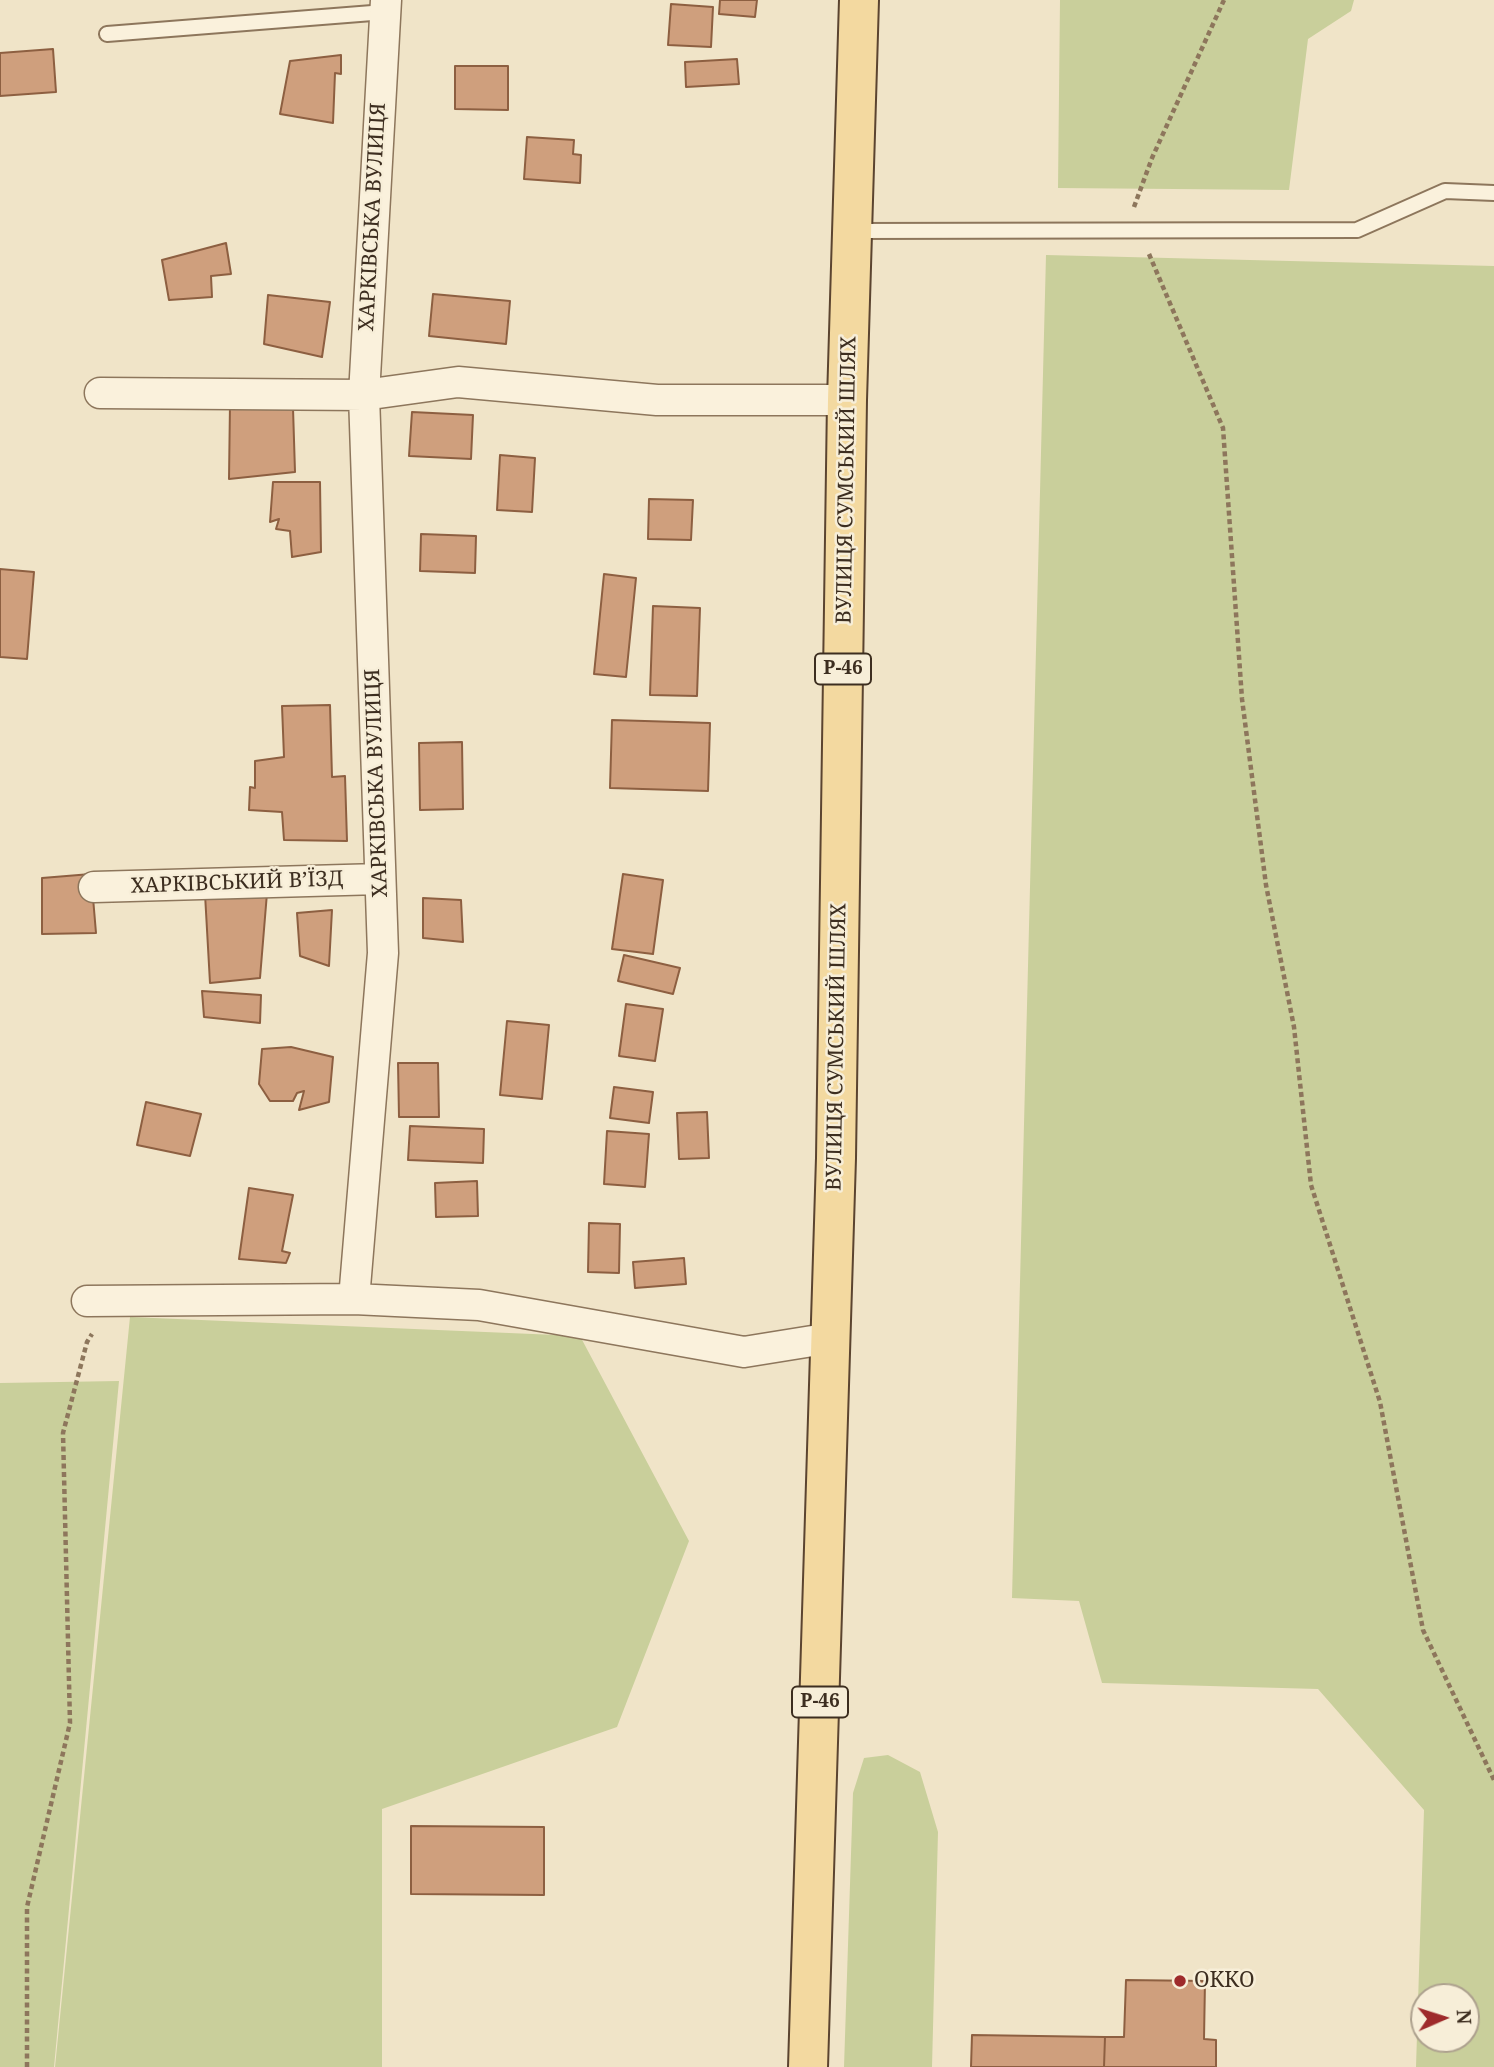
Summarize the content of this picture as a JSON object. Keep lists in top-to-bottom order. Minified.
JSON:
{"streets":{"main road":["ВУЛИЦЯ СУМСЬКИЙ ШЛЯХ","Р-46"],"street":["ХАРКІВСЬКА ВУЛИЦЯ","ХАРКІВСЬКИЙ В’ЇЗД"]},"crossings":[["ХАРКІВСЬКА ВУЛИЦЯ","ХАРКІВСЬКИЙ В’ЇЗД"],["ВУЛИЦЯ СУМСЬКИЙ ШЛЯХ","Р-46"]],"places":["ОККО"],"north":"right"}
